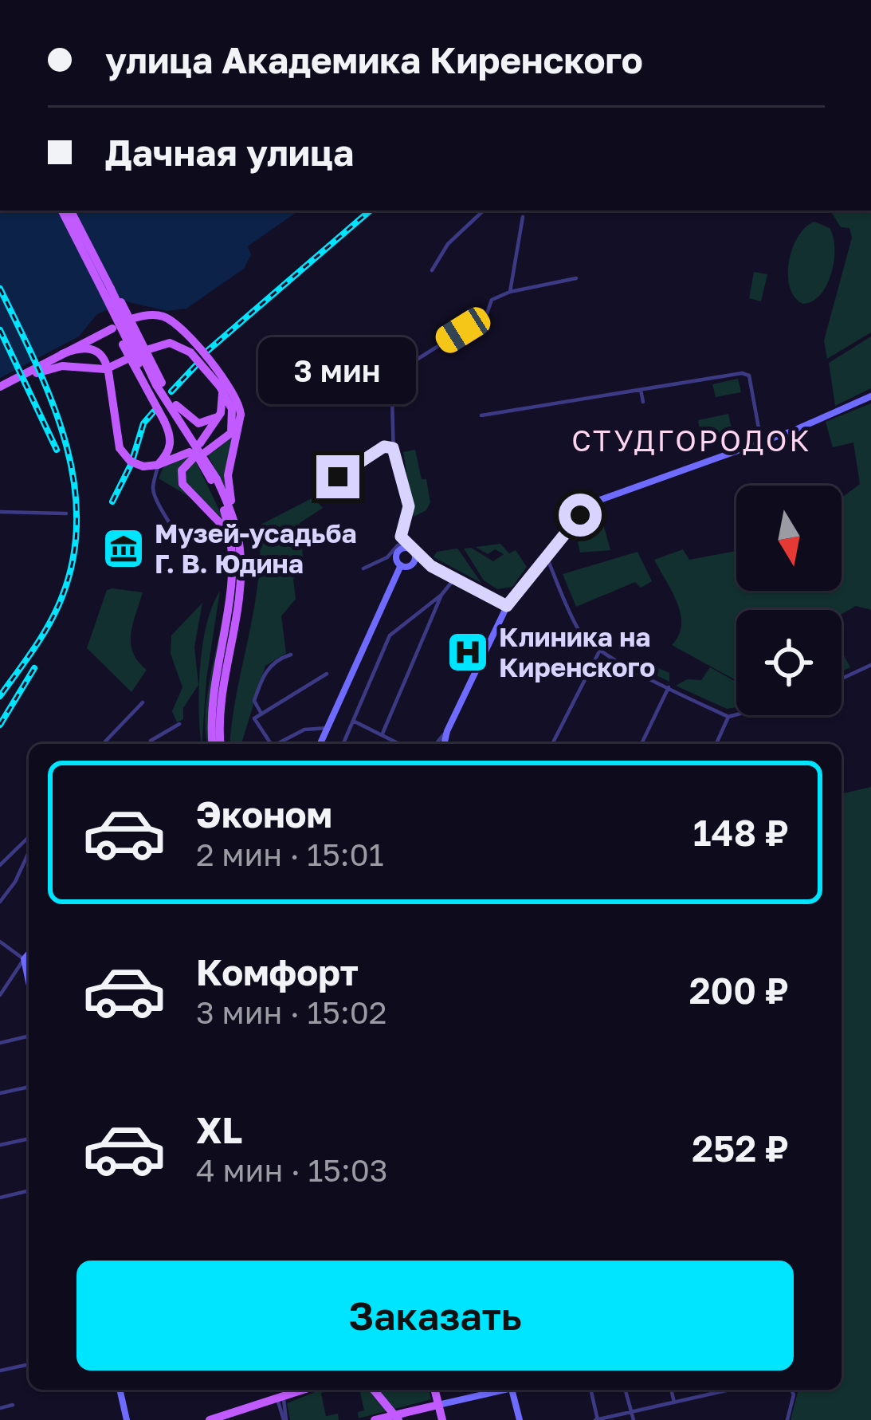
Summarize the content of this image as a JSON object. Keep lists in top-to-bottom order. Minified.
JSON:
{"districts":["СТУДГОРОДОК"],"places":{"museum":["Музей-усадьба Г. В. Юдина"],"hospital":["Клиника на Киренского"]},"north":"bottom","page":{"banner":["улица Академика Киренского","Дачная улица"],"bubble":"3 мин","list":[{"name":"Эконом","note":"2 мин · 15:01","value":"148 ₽"},{"name":"Комфорт","note":"3 мин · 15:02","value":"200 ₽"},{"name":"XL","note":"4 мин · 15:03","value":"252 ₽"}],"buttons":"Заказать"}}
